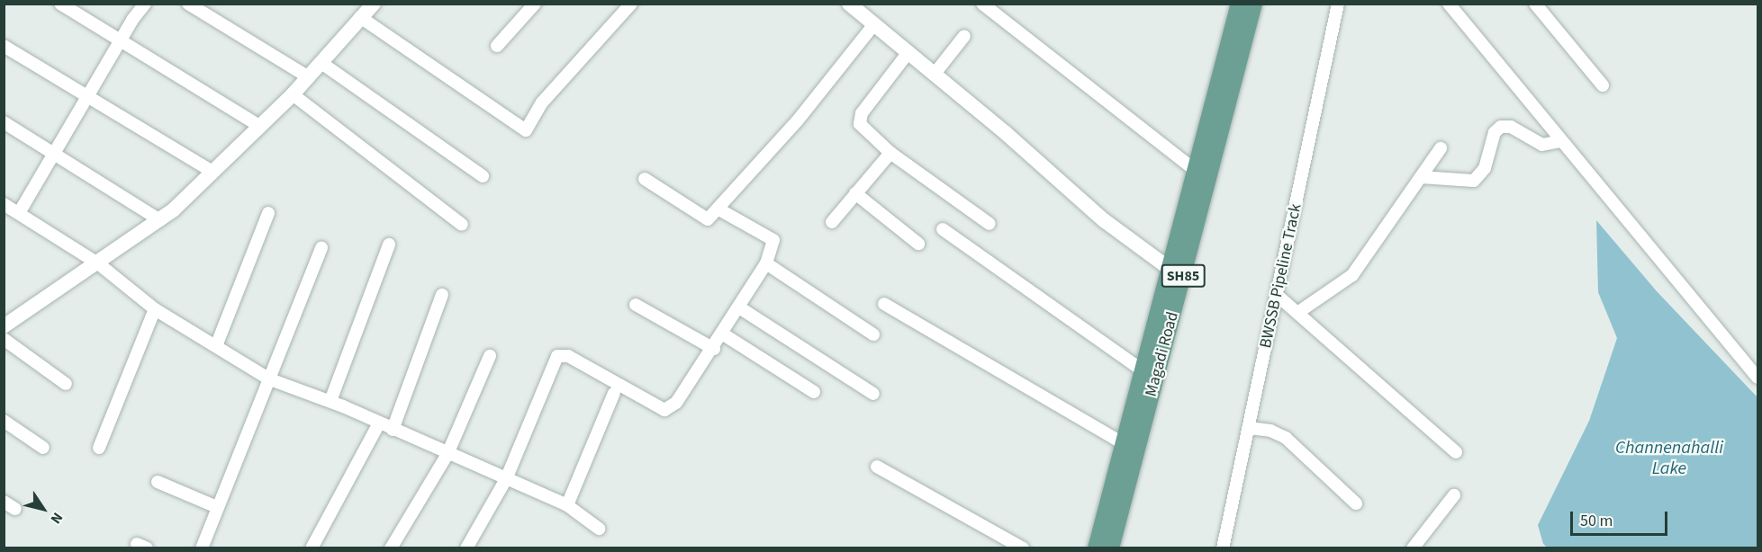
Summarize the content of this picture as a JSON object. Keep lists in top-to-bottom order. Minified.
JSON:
{"streets":{"main road":["SH85","Magadi Road"],"street":["BWSSB Pipeline Track"]},"water":["Channenahalli Lake"],"scale_bar":"50 m","north":"bottom right"}
